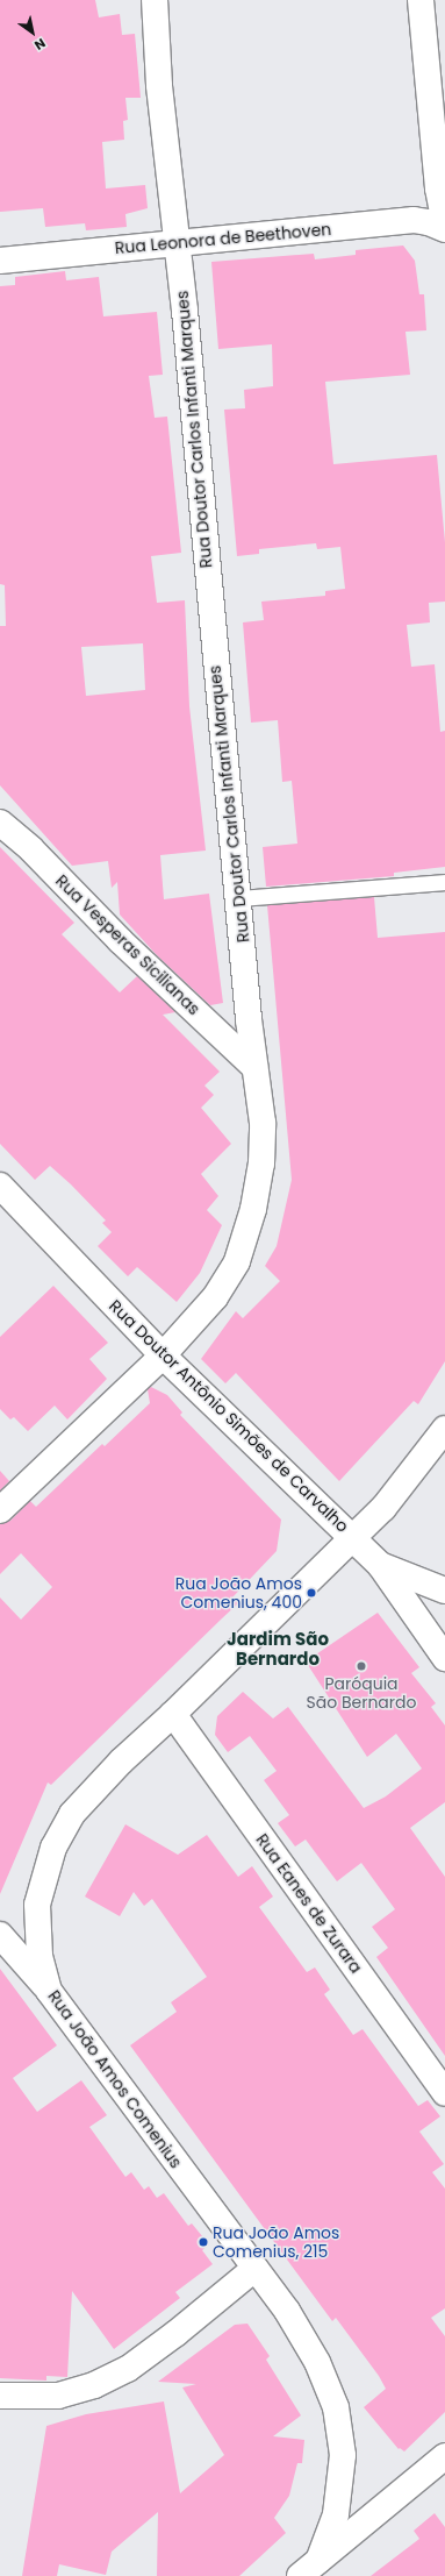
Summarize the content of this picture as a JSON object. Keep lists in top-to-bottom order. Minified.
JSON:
{"streets":{"street":["Rua Leonora de Beethoven","Rua Doutor Carlos Infanti Marques","Rua Vesperas Sicilianas","Rua Doutor Antônio Simões de Carvalho","Rua Eanes de Zurara","Rua João Amos Comenius"]},"crossings":[["Rua Leonora de Beethoven","Rua Doutor Carlos Infanti Marques"],["Rua Doutor Carlos Infanti Marques","Rua Vesperas Sicilianas"],["Rua Doutor Carlos Infanti Marques","Rua Doutor Antônio Simões de Carvalho"],["Rua Doutor Antônio Simões de Carvalho","Rua João Amos Comenius"],["Rua Eanes de Zurara","Rua João Amos Comenius"]],"districts":["Jardim São Bernardo"],"places":["Rua João Amos Comenius, 400","Paróquia São Bernardo","Rua João Amos Comenius, 215"],"north":"bottom right"}
